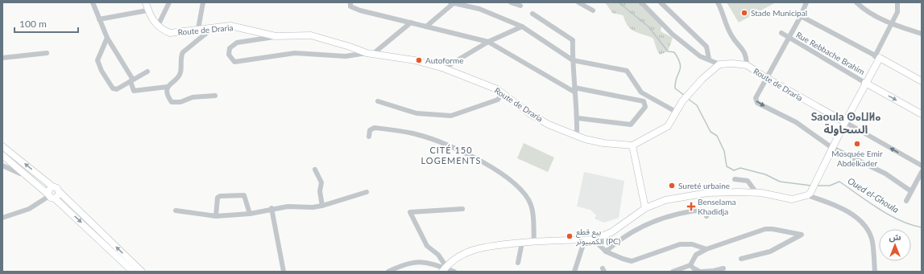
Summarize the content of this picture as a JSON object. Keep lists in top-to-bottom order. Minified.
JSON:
{"streets":{"main road":["Route de Draria"],"street":["Rue Rebbache Brahim"]},"districts":["Saoula ⵙⴰⵡⵍⴰ السحاولة","CITÉ 150 LOGEMENTS"],"water":["Oued el-Ghoula"],"places":{"other":["Stade Municipal","Autoforme","Mosquée Emir Abdelkader","Sureté urbaine","بيع قطع الكمبيوتر (PC)"],"health":["Benselama Khadidja"]},"scale_bar":"100 m","north":"top"}
